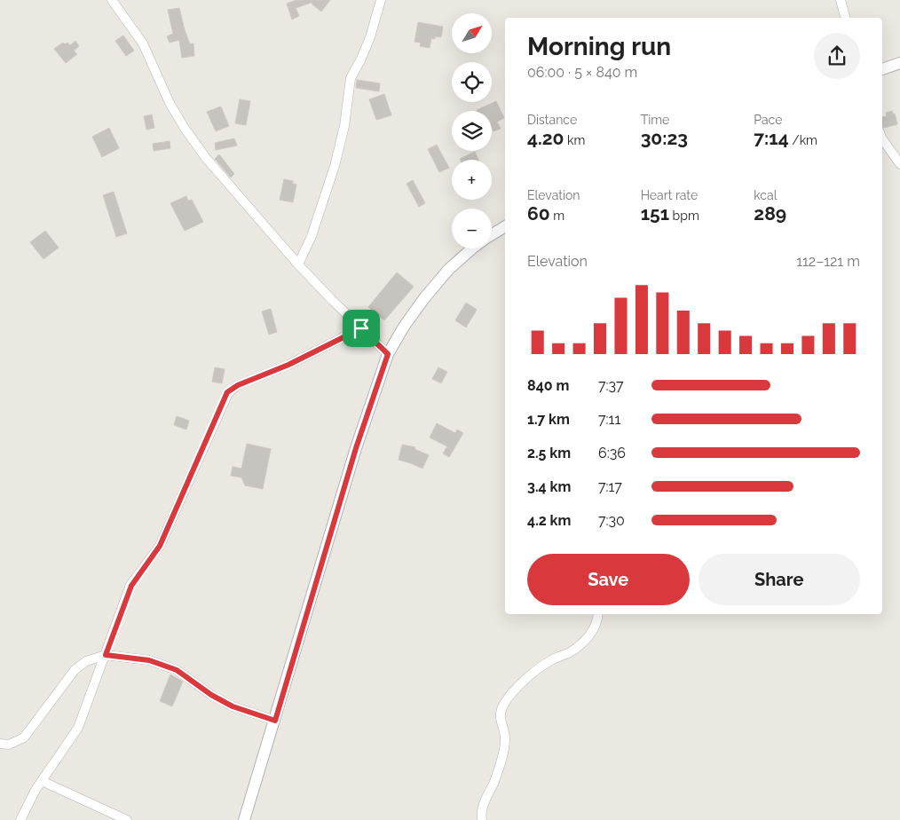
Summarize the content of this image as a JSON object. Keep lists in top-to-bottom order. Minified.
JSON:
{"north":"top right","page":{"map_buttons":["+","−"],"heading":["Morning run","06:00 · 5 × 840 m"],"stats":[["Distance","4.20 km"],["Time","30:23"],["Pace","7:14 /km"],["Elevation","60 m"],["Heart rate","151 bpm"],["kcal","289"]],"chart":["Elevation","112–121 m"],"list":[{"name":"840 m","note":"7:37"},{"name":"1.7 km","note":"7:11"},{"name":"2.5 km","note":"6:36"},{"name":"3.4 km","note":"7:17"},{"name":"4.2 km","note":"7:30"}],"buttons":["Save","Share"]}}
